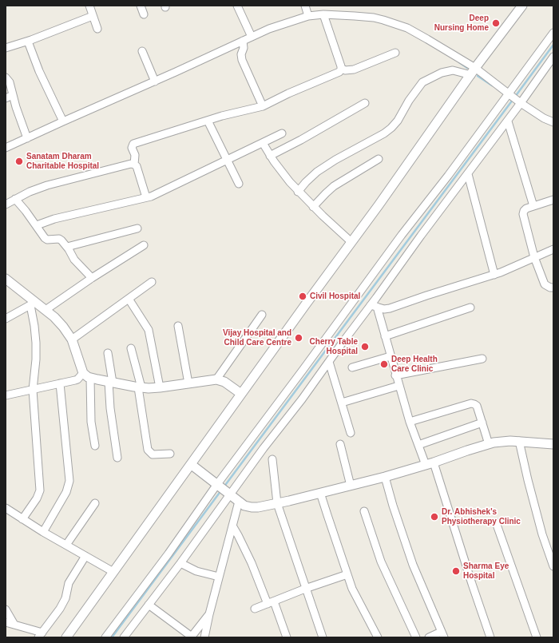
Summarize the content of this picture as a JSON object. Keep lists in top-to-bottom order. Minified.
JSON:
{"places":["Deep Nursing Home","Sanatam Dharam Charitable Hospital","Civil Hospital","Vijay Hospital and Child Care Centre","Cherry Table Hospital","Deep Health Care Clinic","Dr. Abhishek's Physiotherapy Clinic","Sharma Eye Hospital"]}
